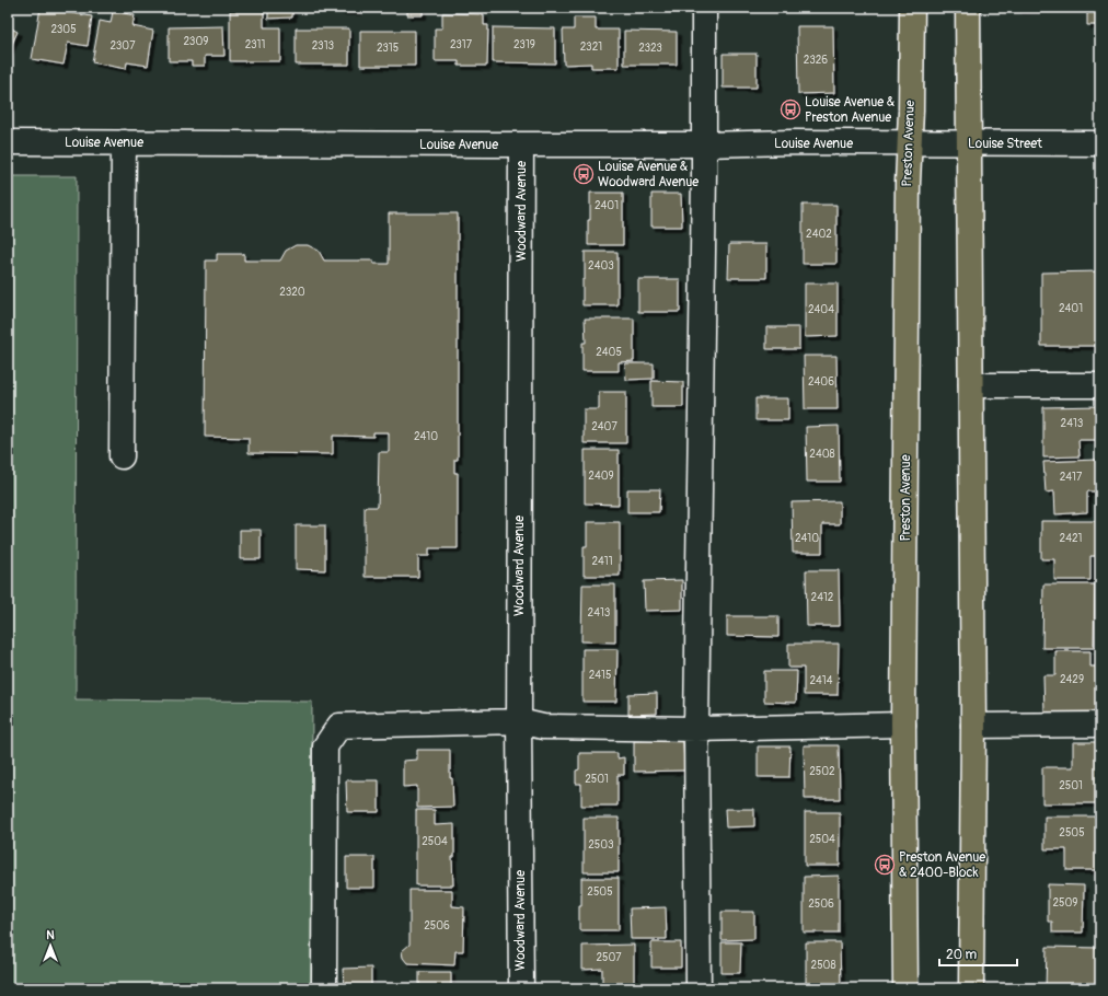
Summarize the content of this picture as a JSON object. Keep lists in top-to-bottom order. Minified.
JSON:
{"streets":{"main road":["Preston Avenue"],"street":["Louise Avenue","Louise Street","Woodward Avenue"]},"crossings":[["Louise Avenue","Preston Avenue"],["Louise Avenue","Louise Street"],["Louise Avenue","Woodward Avenue"],["Preston Avenue","Louise Street"]],"places":{"bus stop":["Louise Avenue & Preston Avenue","Louise Avenue & Woodward Avenue","Preston Avenue & 2400-Block"]},"house_numbers":["2305","2309","2311","2317","2319","2307","2313","2321","2315","2323","2326","2401","2402","2403","2320","2401","2404","2405","2406","2413","2407","2410","2408","2409","2417","2410","2421","2411","2412","2413","2415","2429","2414","2502","2501","2501","2505","2504","2504","2503","2505","2509","2506","2506","2507","2508"],"scale_bar":"20 m","north":"top"}
